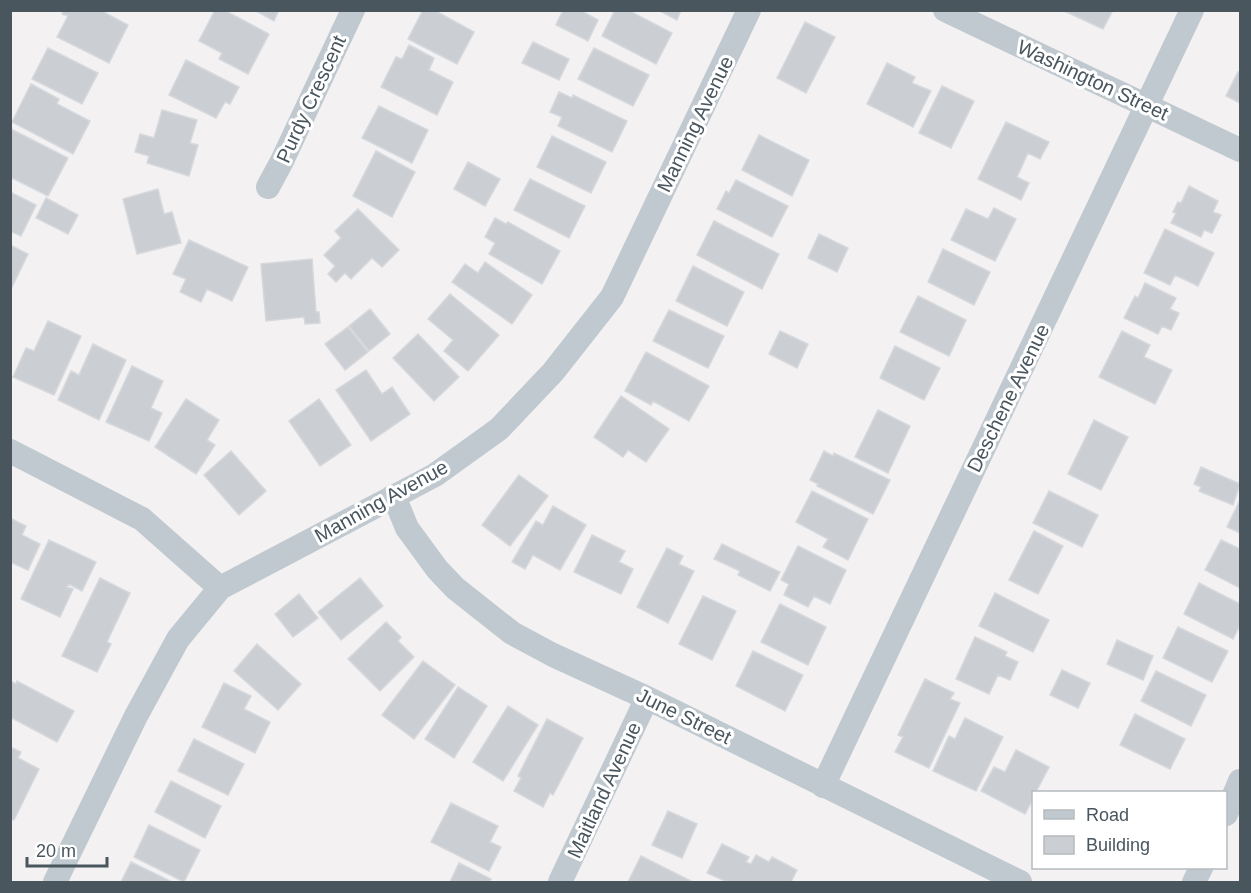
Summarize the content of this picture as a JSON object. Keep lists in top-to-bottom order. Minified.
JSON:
{"streets":{"street":["Washington Street","Purdy Crescent","Manning Avenue","Deschene Avenue","June Street","Maitland Avenue"]},"crossings":[["Washington Street","Deschene Avenue"],["Manning Avenue","June Street"],["Deschene Avenue","June Street"],["June Street","Maitland Avenue"]],"legend":["Road","Building"],"scale_bar":"20 m"}
